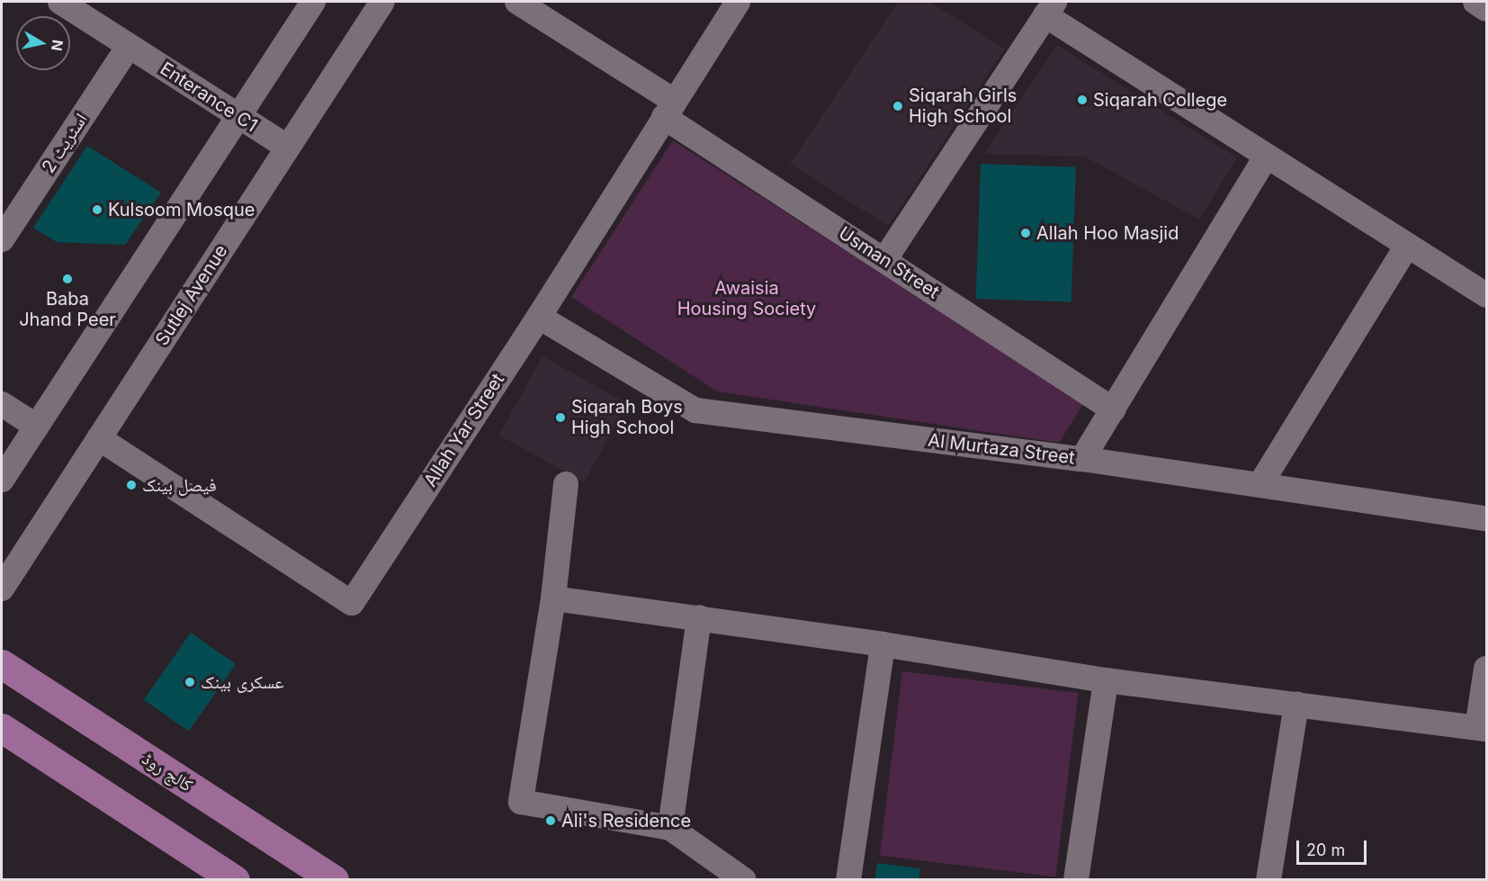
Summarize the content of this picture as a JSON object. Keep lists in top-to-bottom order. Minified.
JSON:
{"streets":{"main road":["کالج روڈ"],"street":["Enterance C1","اسٹریٹ 2","Usman Street","Sutlej Avenue","Allah Yar Street","Al Murtaza Street"]},"crossings":[["Enterance C1","اسٹریٹ 2"],["Enterance C1","Sutlej Avenue"],["Usman Street","Allah Yar Street"],["Sutlej Avenue","Allah Yar Street"],["Allah Yar Street","Al Murtaza Street"]],"parks":["Awaisia Housing Society"],"places":["Siqarah College","Siqarah Girls High School","Kulsoom Mosque","Allah Hoo Masjid","Baba Jhand Peer","Siqarah Boys High School","فیصل بینک","عسکری بینک","Ali's Residence"],"scale_bar":"20 m","north":"right"}
